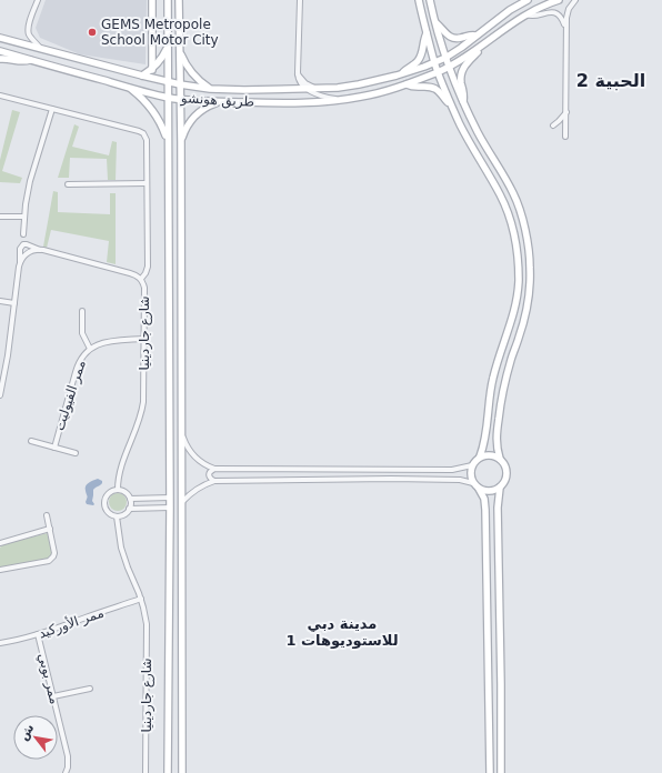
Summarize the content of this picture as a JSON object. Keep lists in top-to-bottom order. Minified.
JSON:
{"streets":{"street":["طريق هونشو","شارع جاردينيا","ممر الفيوليت","ممر الأوركيد","ممر بوبي"]},"crossings":[["شارع جاردينيا","ممر الفيوليت"],["شارع جاردينيا","ممر الأوركيد"],["ممر الأوركيد","ممر بوبي"]],"districts":["الحبية 2","مدينة دبي للاستوديوهات 1"],"places":["GEMS Metropole School Motor City"],"north":"top left"}
